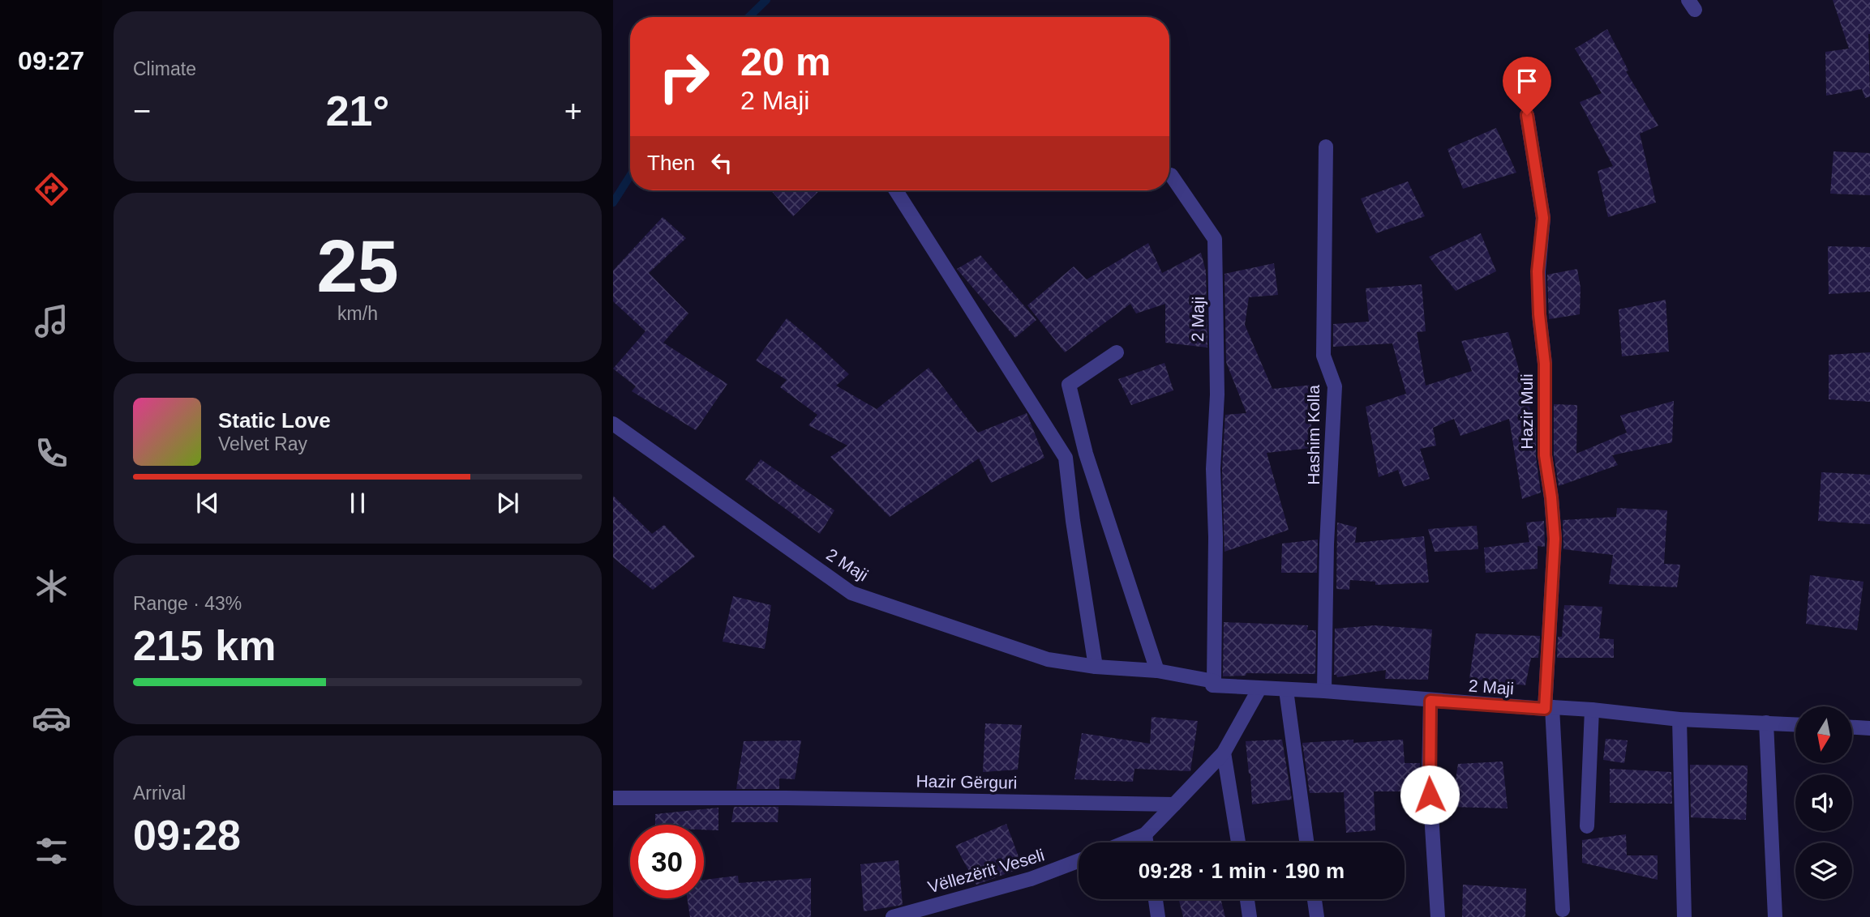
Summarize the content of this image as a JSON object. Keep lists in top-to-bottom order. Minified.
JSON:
{"streets":{"street":["2 Maji","Hazir Muli","Hashim Kolla","Hazir Gërguri","Vëllezërit Veseli"]},"crossings":[["2 Maji","Hazir Muli"],["2 Maji","Hashim Kolla"]],"north":"bottom","page":{"tabs":"09:27","tile":["Climate",["25","km/h"],["Range · 43%","215 km"],["Arrival","09:28"]],"turn":["20 m","2 Maji"],"heat":["−","21°","+"],"then":"Then","song":["Static Love","Velvet Ray"],"limit":"30","trip":"09:28 · 1 min · 190 m"}}
